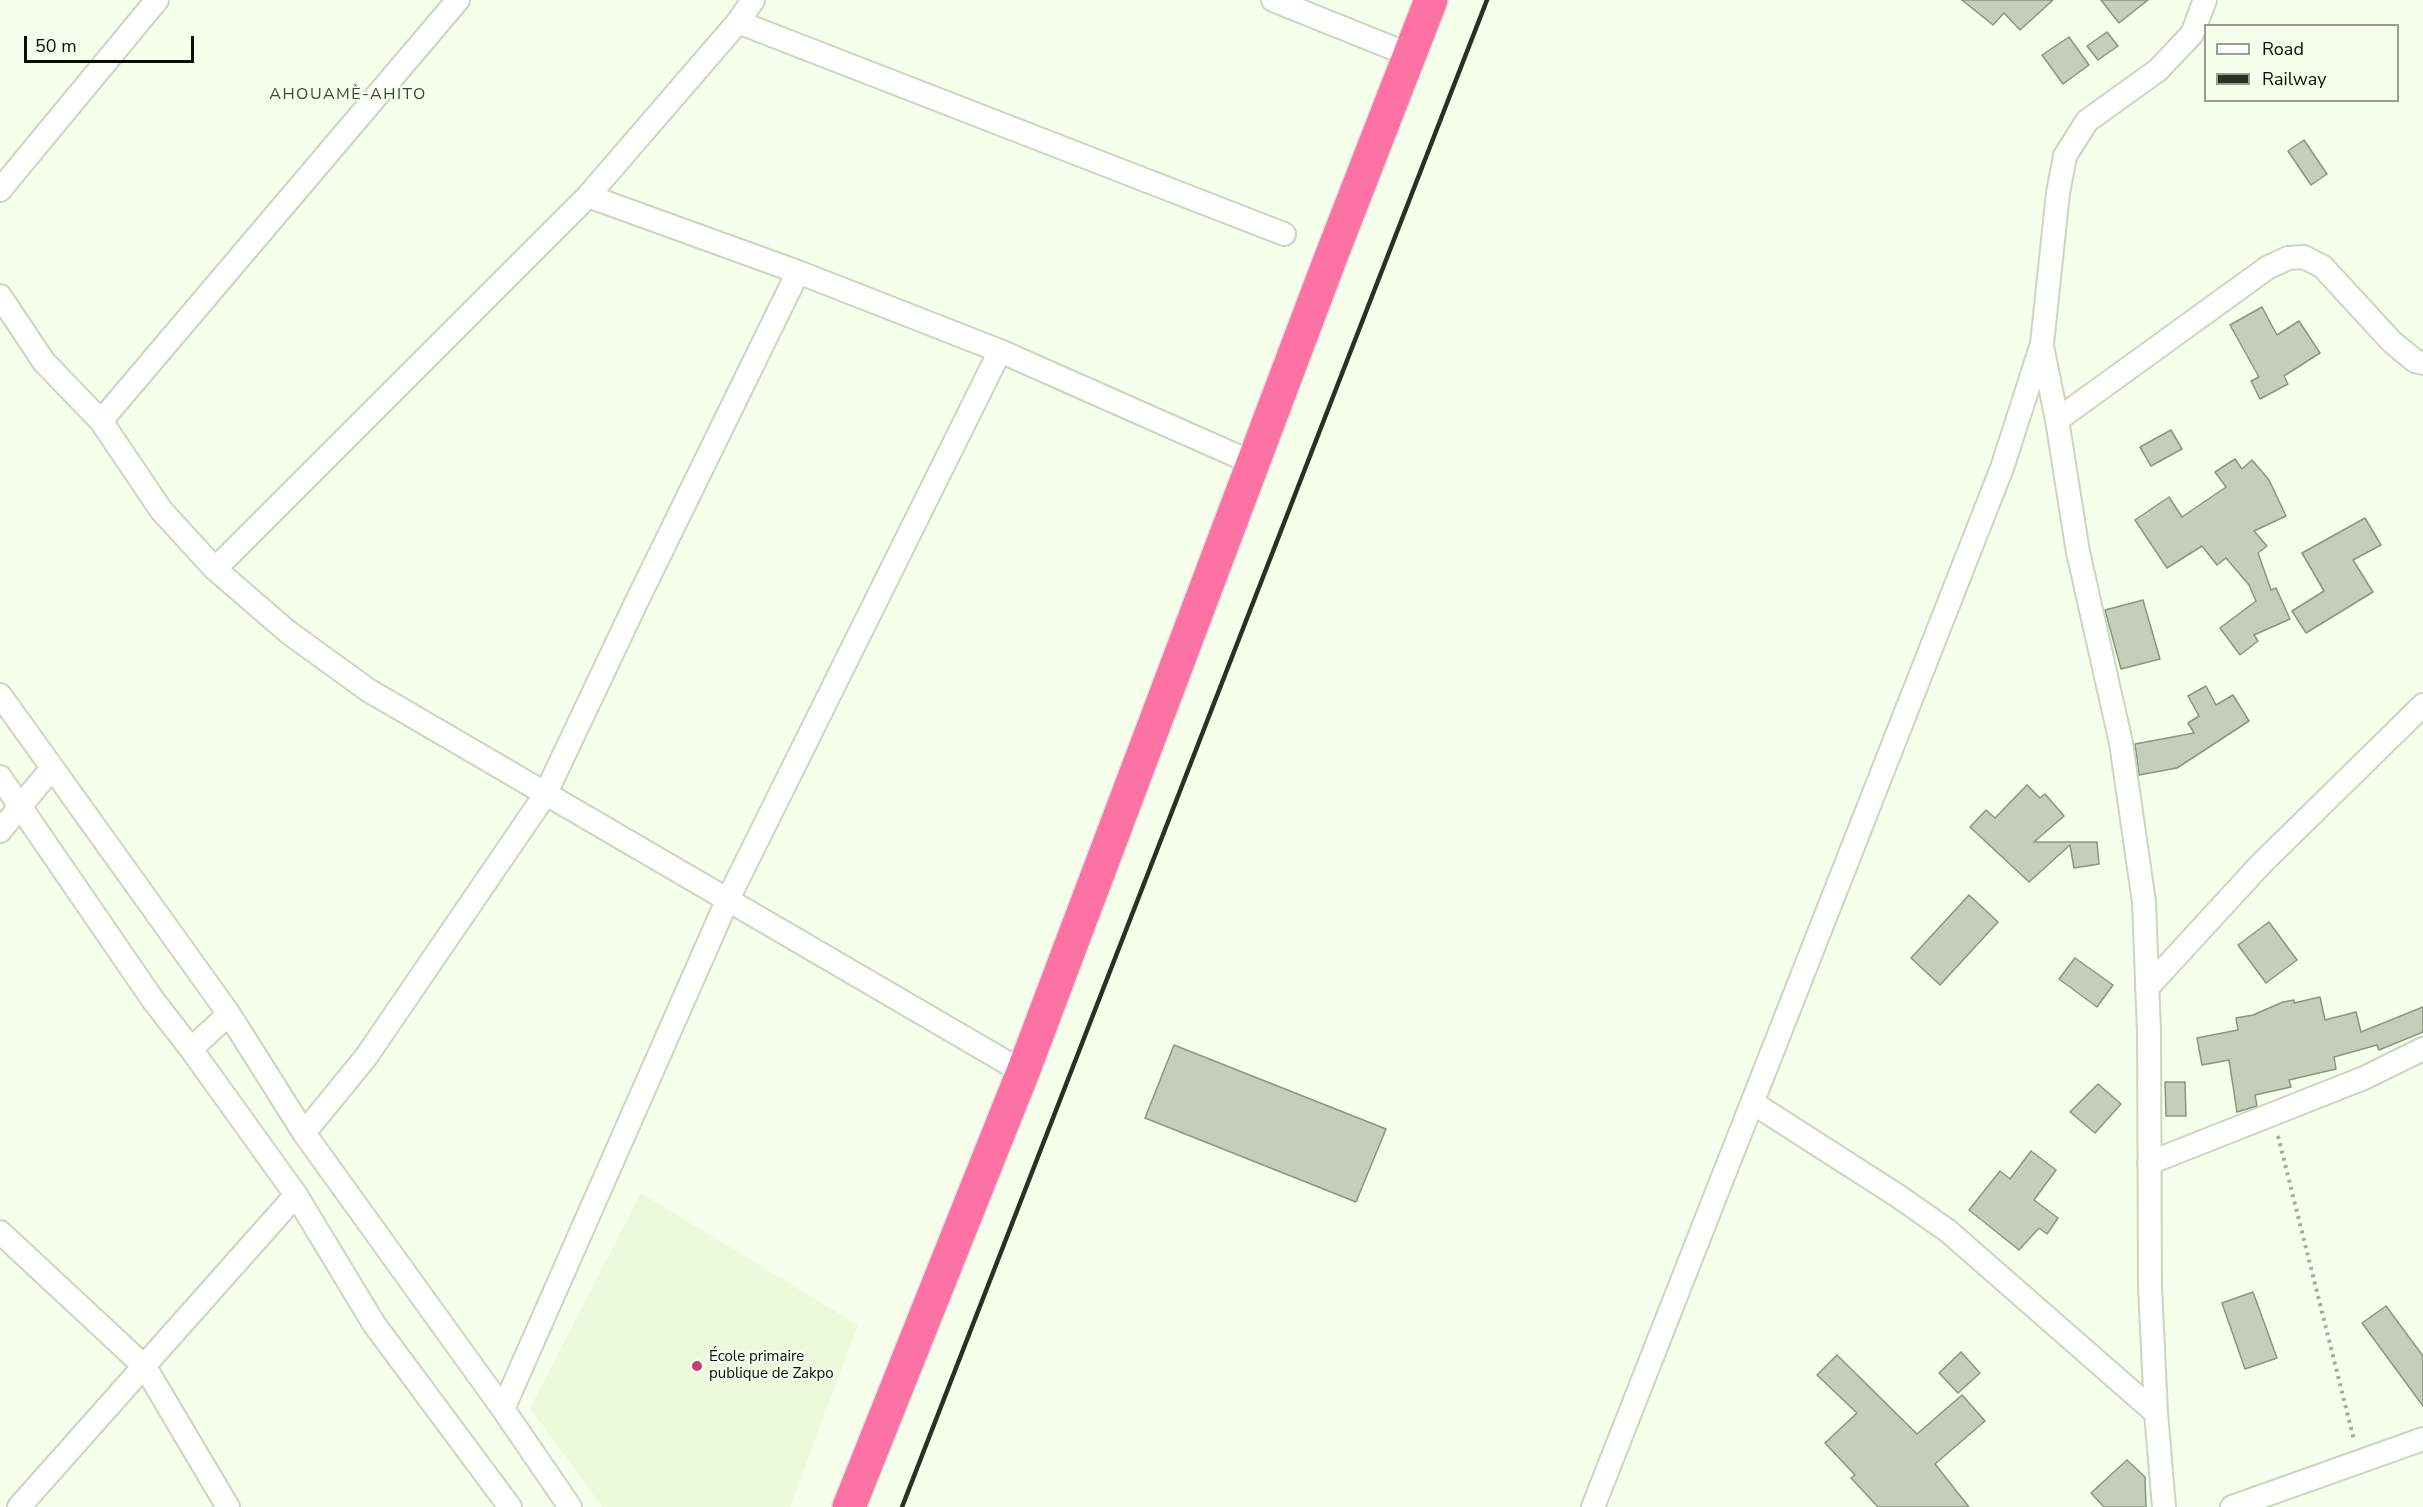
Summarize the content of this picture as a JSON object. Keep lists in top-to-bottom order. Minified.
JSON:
{"districts":["AHOUAMÈ-AHITO"],"places":["École primaire publique de Zakpo"],"legend":["Road","Railway"],"scale_bar":"50 m"}
